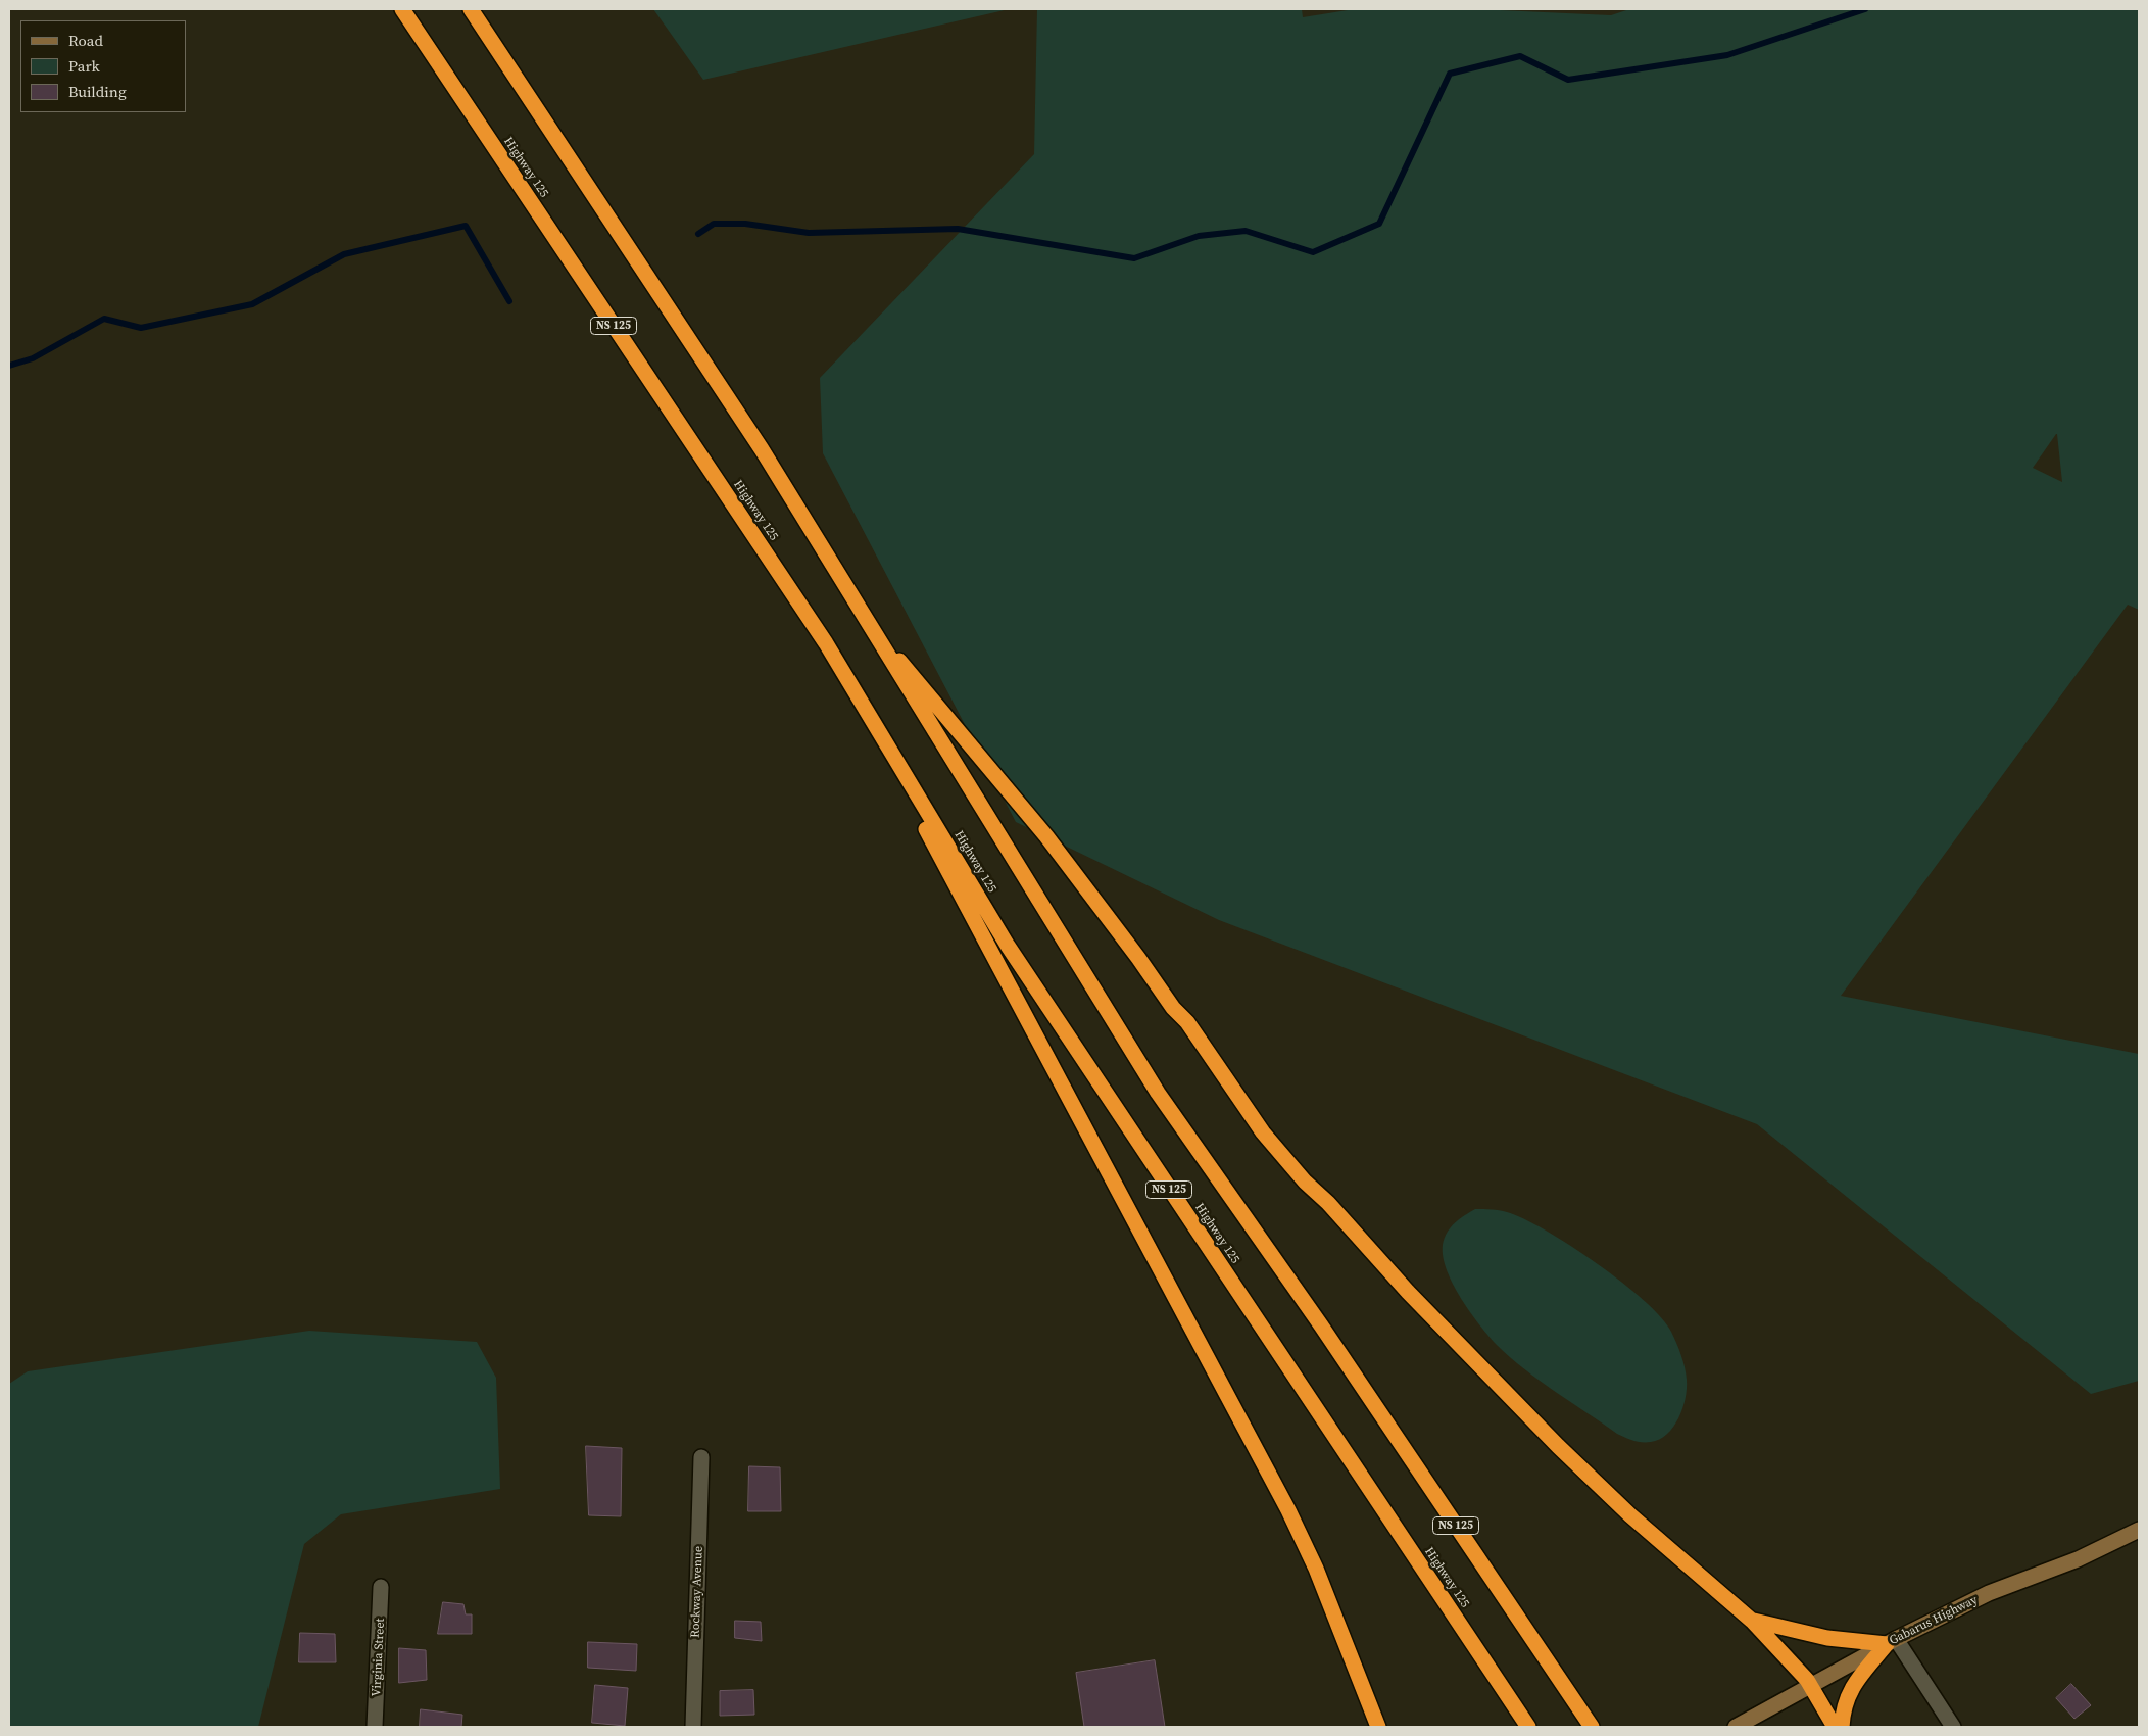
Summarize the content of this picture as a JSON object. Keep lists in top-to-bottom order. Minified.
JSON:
{"streets":{"highway":["Highway 125","NS 125"],"main road":["Gabarus Highway"],"street":["Rockway Avenue","Virginia Street"]},"legend":["Road","Park","Building"]}
